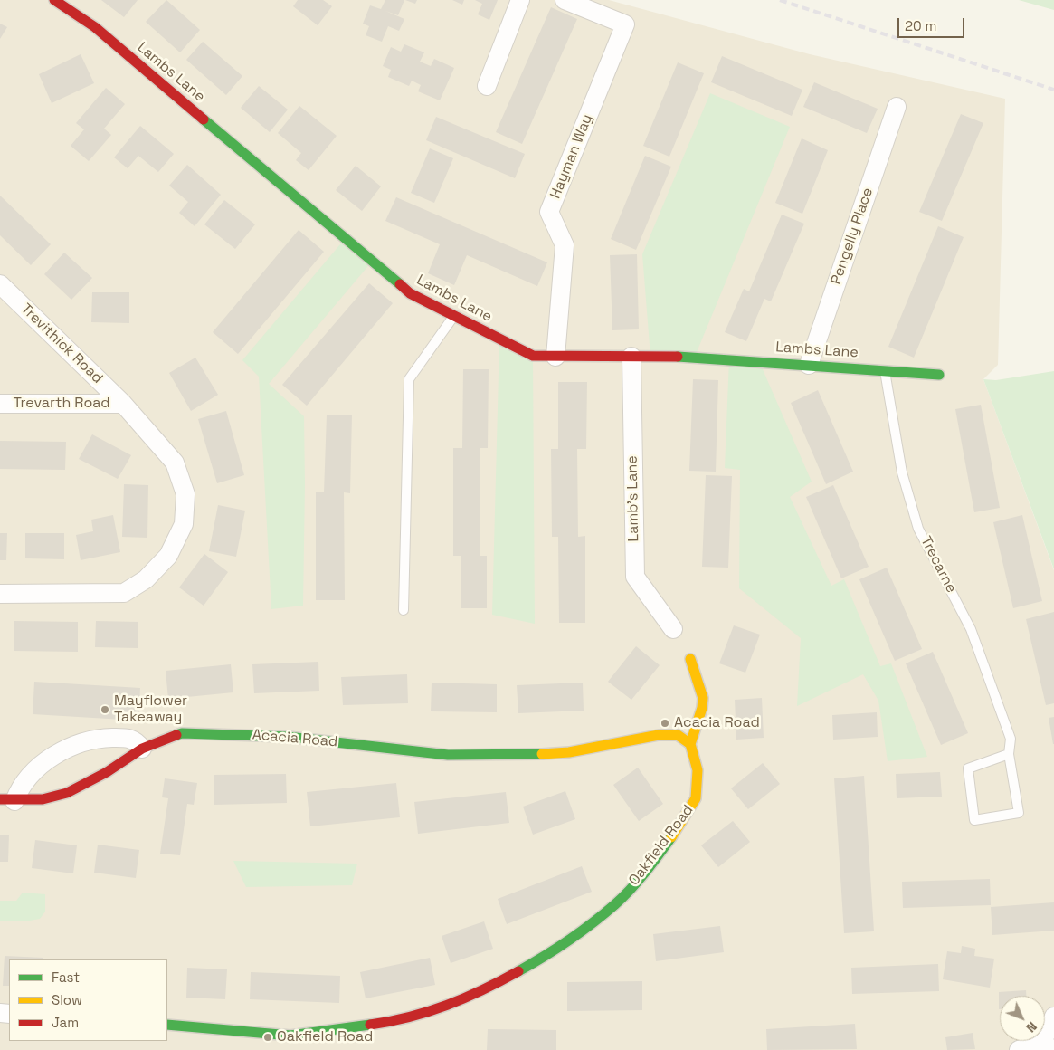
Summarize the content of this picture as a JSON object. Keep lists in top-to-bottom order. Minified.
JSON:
{"streets":{"street":["Lambs Lane","Hayman Way","Pengelly Place","Trevithick Road","Trevarth Road","Lamb's Lane","Acacia Road","Oakfield Road"],"lane":["Trecarne"]},"crossings":[["Lambs Lane","Hayman Way"],["Lambs Lane","Pengelly Place"],["Lambs Lane","Lamb's Lane"],["Lambs Lane","Trecarne"],["Trevithick Road","Trevarth Road"],["Acacia Road","Oakfield Road"]],"places":["Mayflower Takeaway","Acacia Road","Oakfield Road"],"legend":["Fast","Slow","Jam"],"scale_bar":"20 m","north":"bottom right"}
